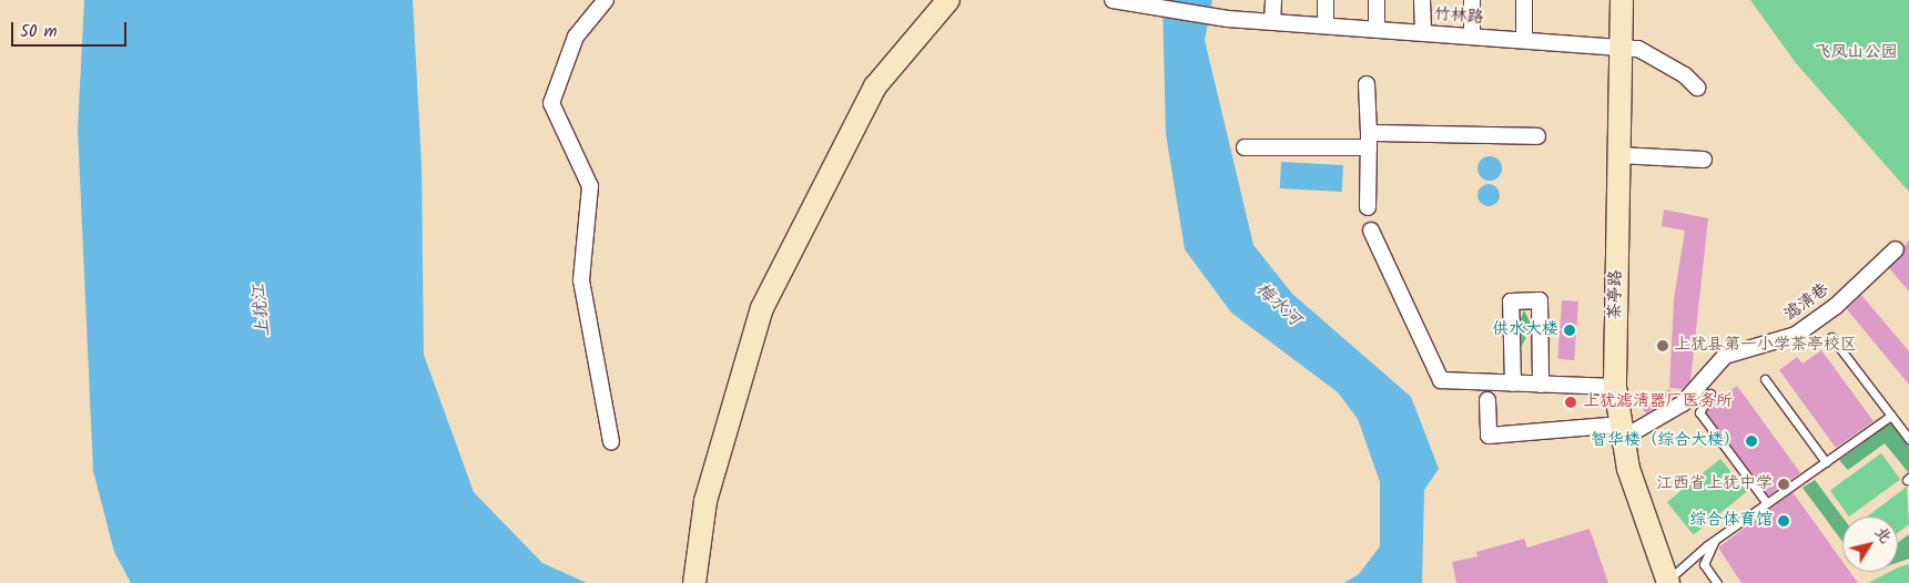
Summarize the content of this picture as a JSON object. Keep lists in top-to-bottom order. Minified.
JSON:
{"streets":{"main road":["茶亭路"],"street":["竹林路","滤清巷"]},"crossings":[["竹林路","茶亭路"],["茶亭路","滤清巷"]],"water":["梅水河","上犹江"],"parks":["飞凤山公园"],"places":["供水大楼","上犹县第一小学茶亭校区","上犹滤清器厂医务所","智华楼（综合大楼）","江西省上犹中学","综合体育馆"],"scale_bar":"50 m","north":"top right"}
